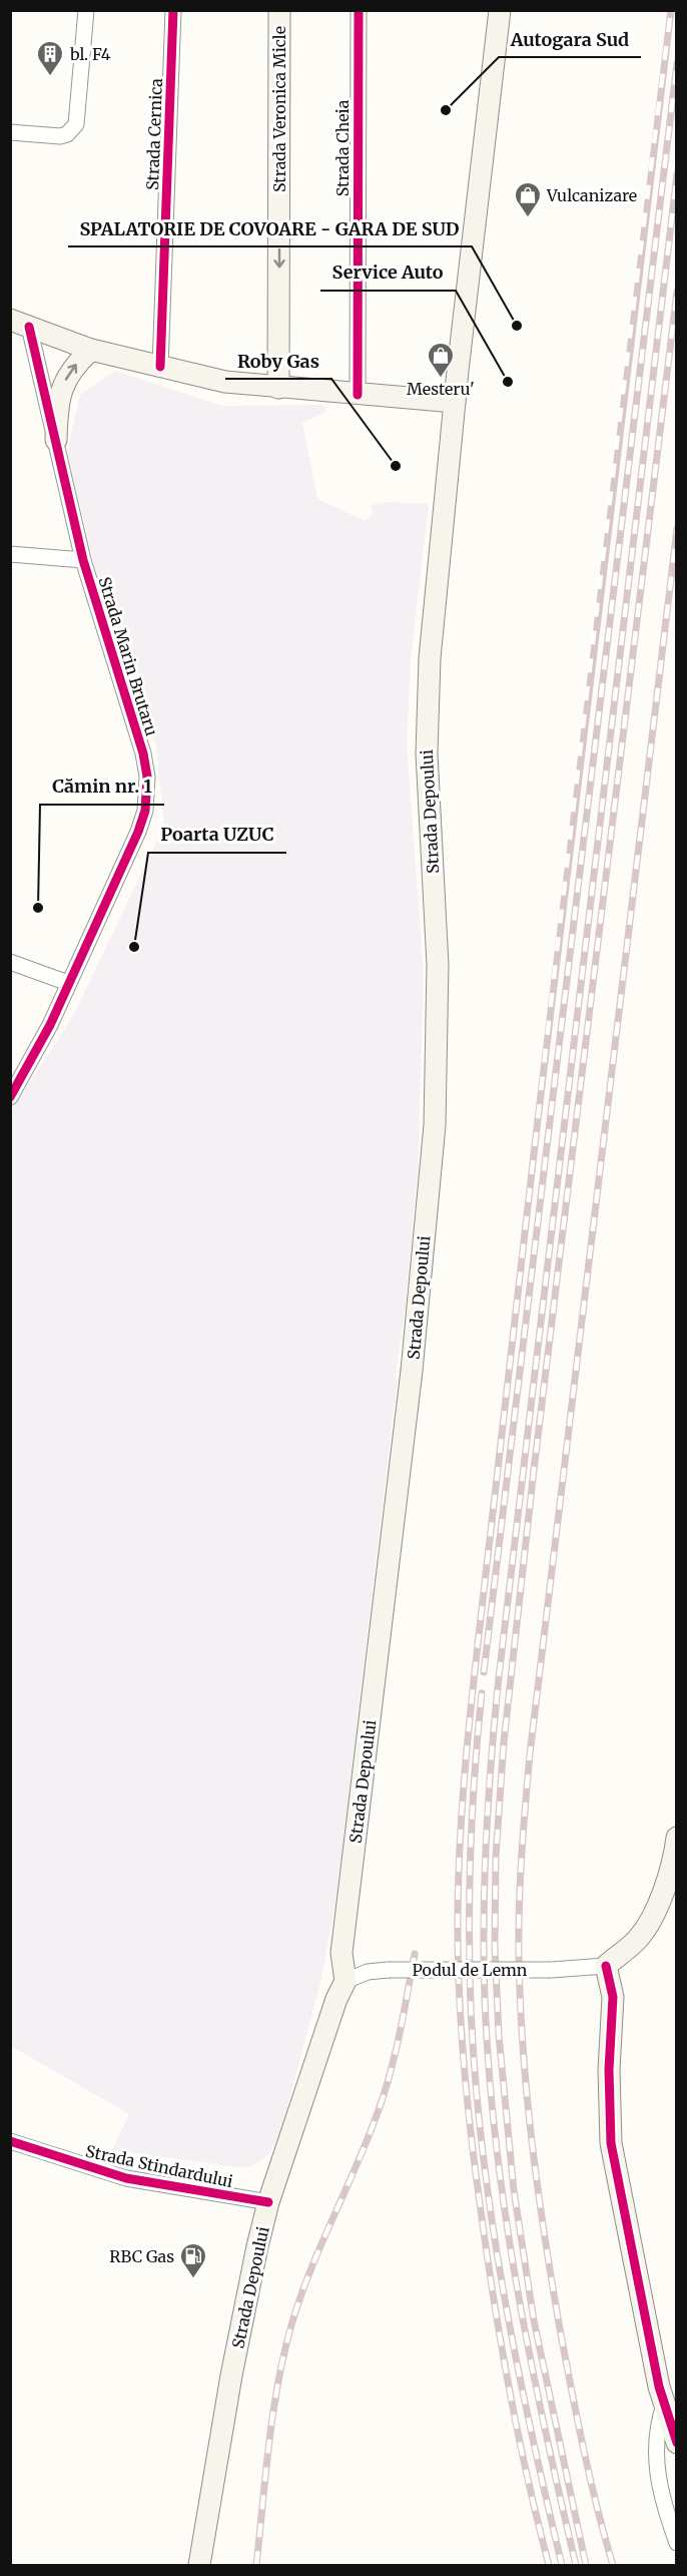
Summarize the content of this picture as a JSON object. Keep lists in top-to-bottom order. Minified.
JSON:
{"streets":{"main road":["Strada Veronica Micle","Strada Depoului"],"street":["Strada Cernica","Strada Cheia","Strada Marin Brutaru","Podul de Lemn","Strada Stindardului"]},"crossings":[["Strada Depoului","Podul de Lemn"],["Strada Depoului","Strada Stindardului"]],"one_way":["Strada Veronica Micle"],"places":{"building":["bl. F4"],"other":["Autogara Sud","SPALATORIE DE COVOARE - GARA DE SUD","Service Auto","Roby Gas","Cămin nr. 1","Poarta UZUC"],"shop":["Vulcanizare","Mesteru'"],"fuel station":["RBC Gas"]}}
